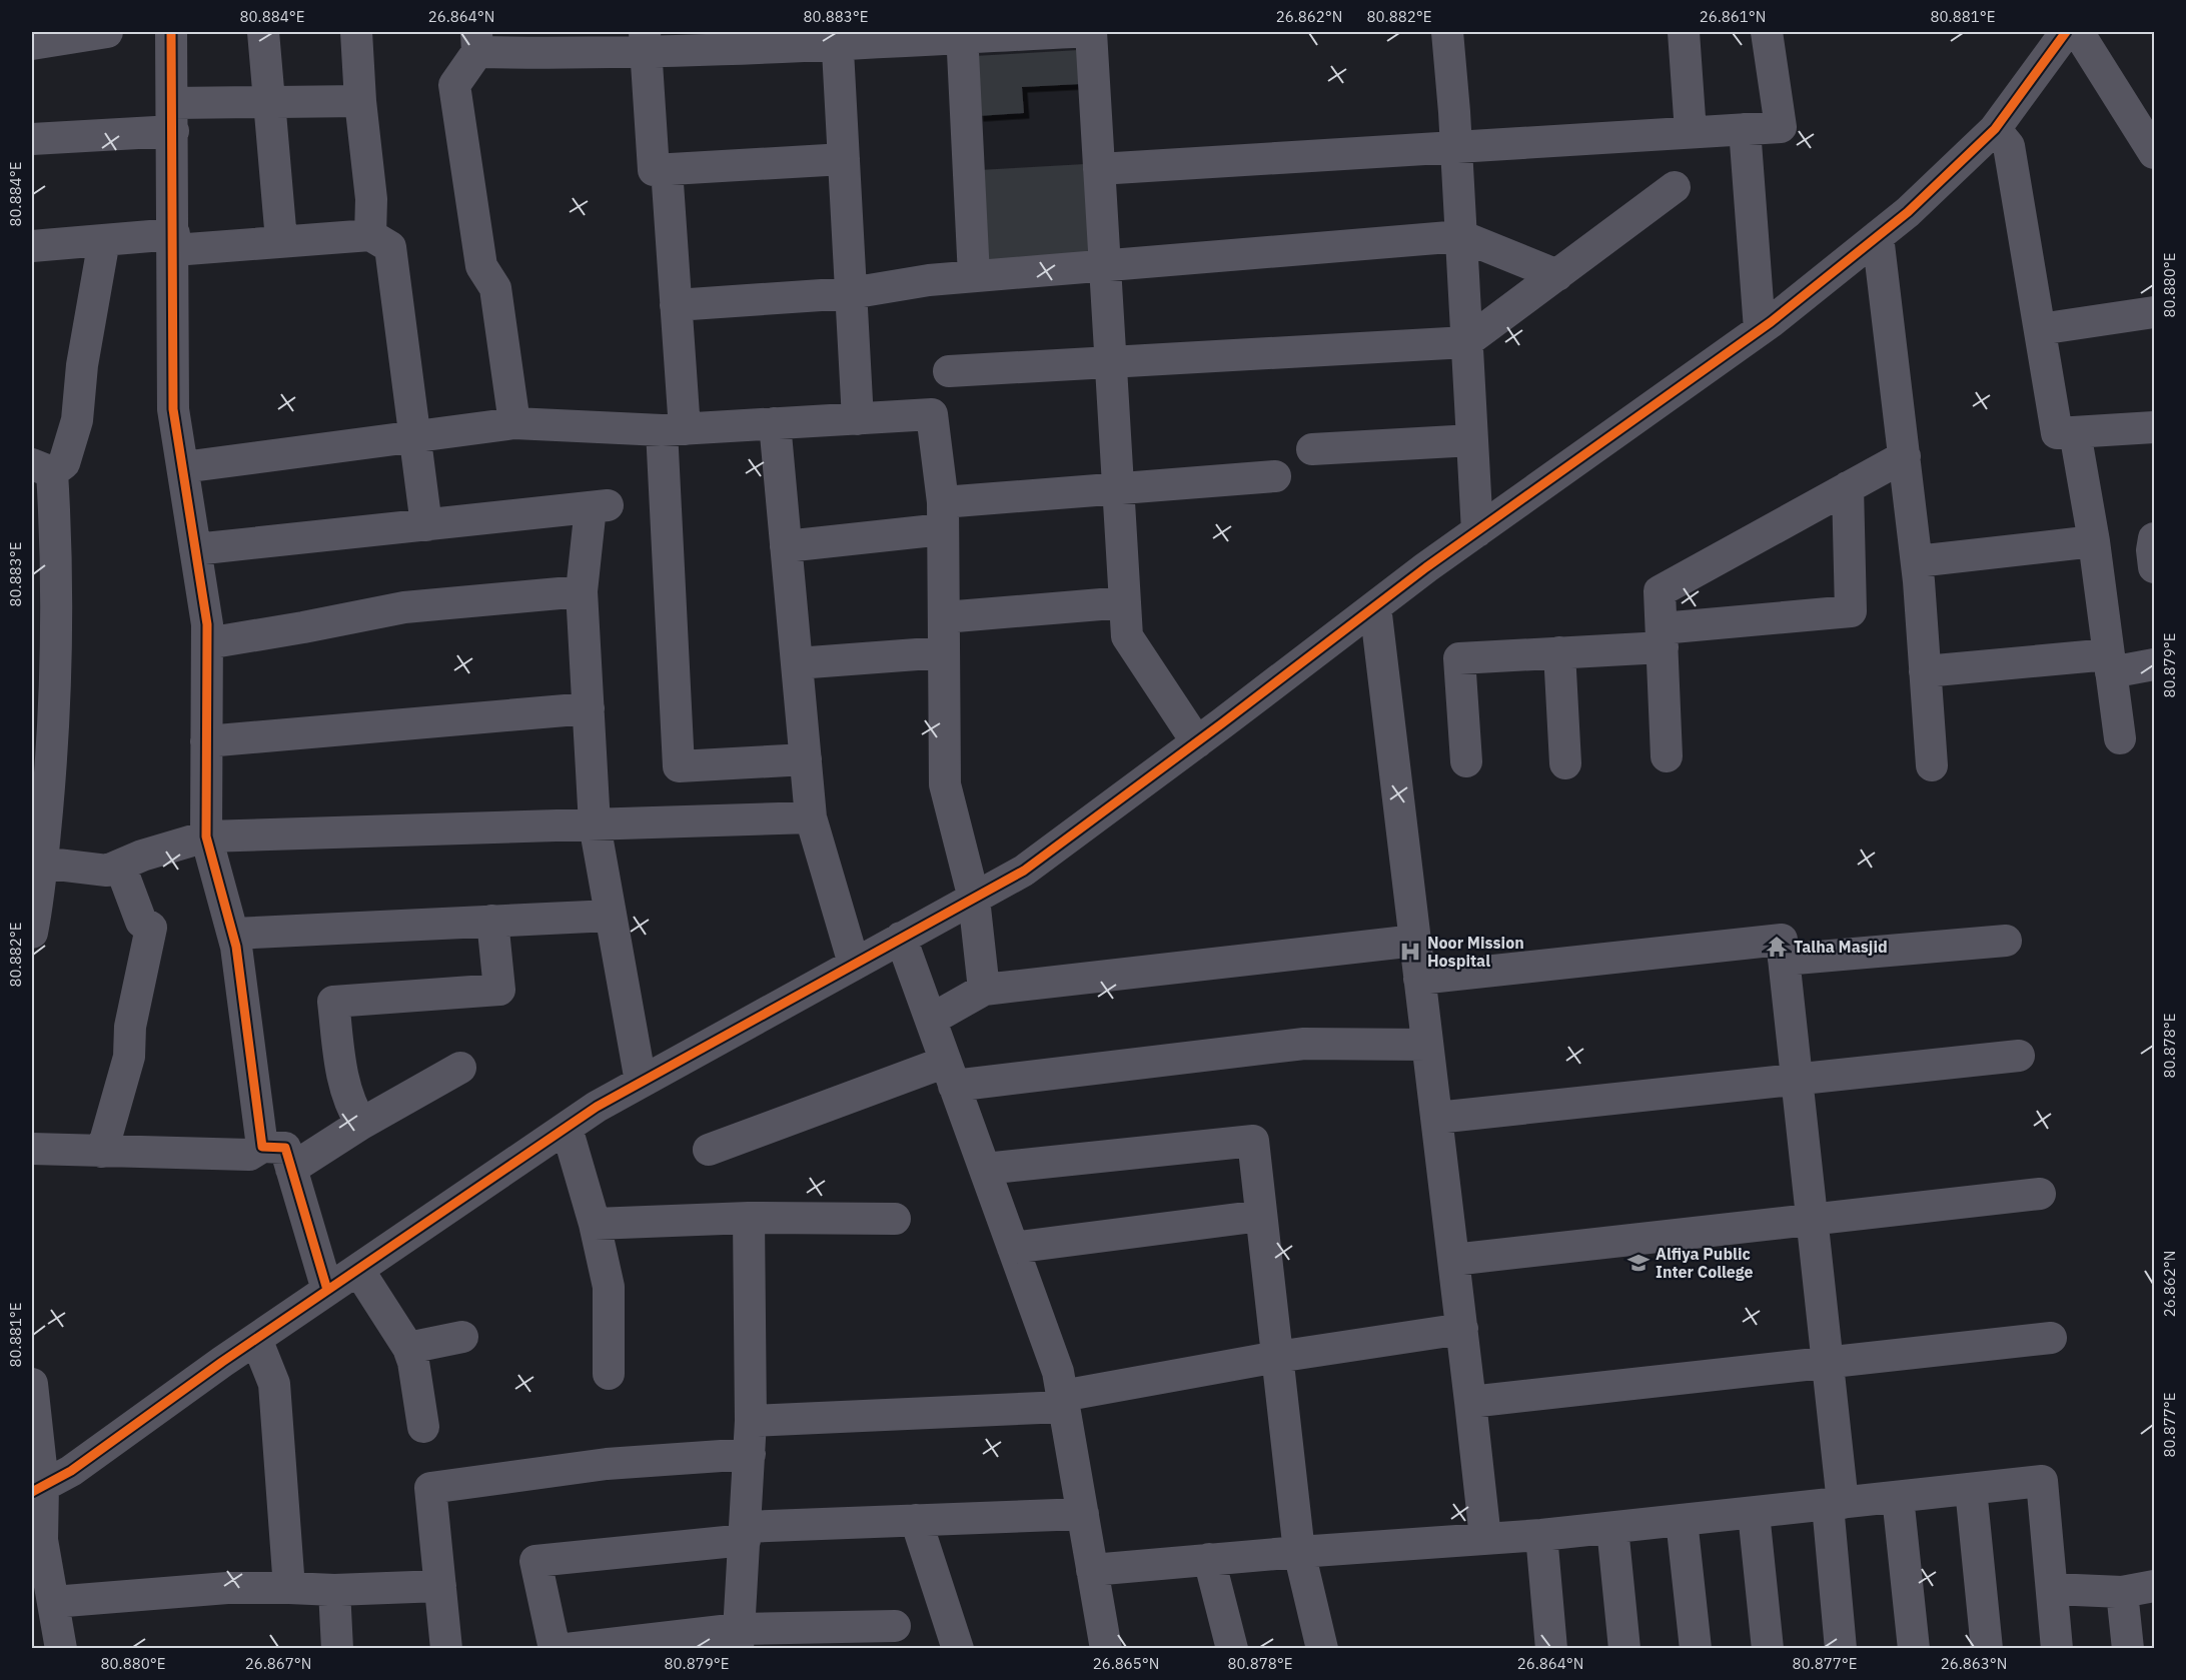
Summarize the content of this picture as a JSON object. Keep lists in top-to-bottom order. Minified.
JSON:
{"places":{"temple":["Talha Masjid"],"hospital":["Noor Mission Hospital"],"school or university":["Alfiya Public Inter College"]},"coordinates":["80.884°E","26.864°N","80.883°E","26.862°N","80.882°E","26.861°N","80.881°E","80.880°E","80.879°E","80.878°E","80.877°E","26.867°N","26.865°N","26.863°N"]}
